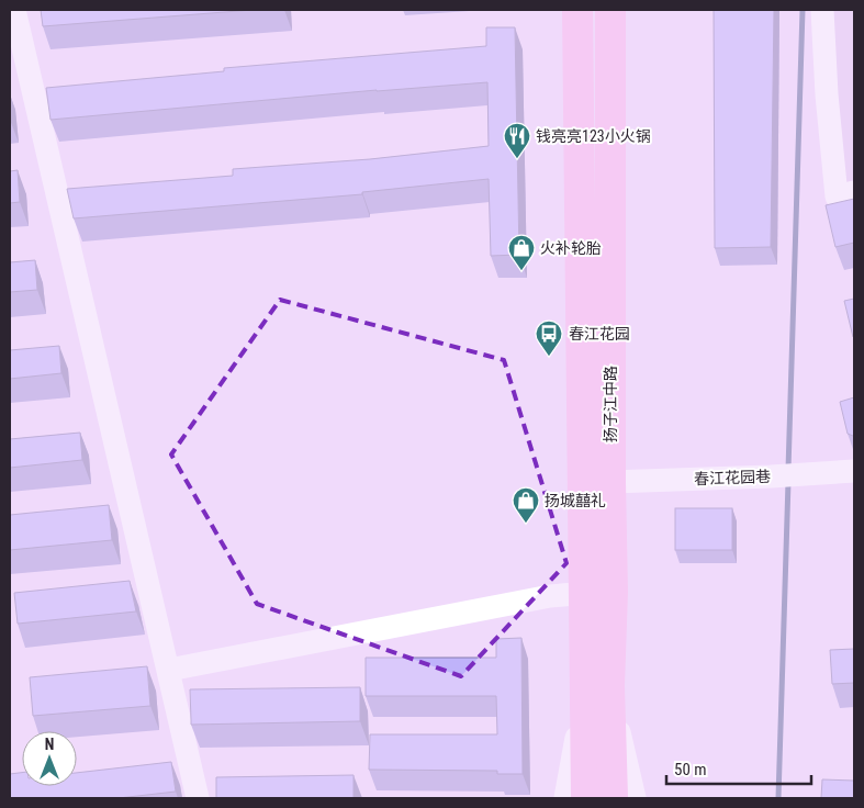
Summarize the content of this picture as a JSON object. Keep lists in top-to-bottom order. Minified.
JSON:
{"streets":{"main road":["扬子江中路"],"street":["春江花园巷"]},"crossings":[["扬子江中路","春江花园巷"]],"places":{"restaurant":["钱亮亮123小火锅"],"shop":["火补轮胎","扬城囍礼"],"bus stop":["春江花园"]},"scale_bar":"50 m","north":"top"}
